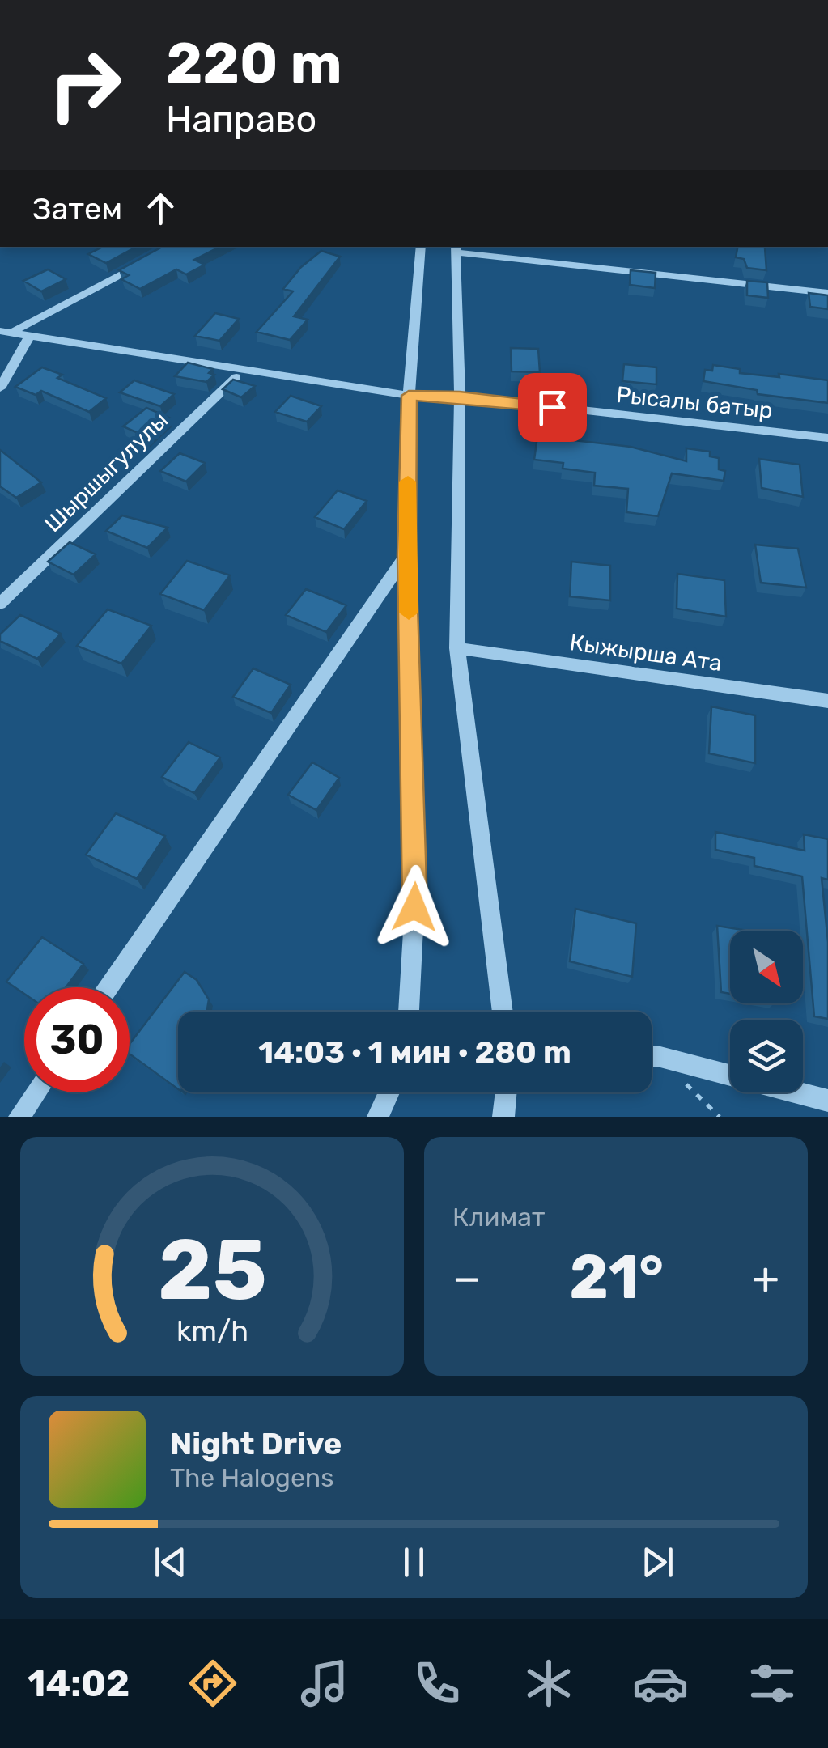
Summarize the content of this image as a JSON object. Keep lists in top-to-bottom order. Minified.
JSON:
{"streets":{"street":["Рысалы батыр","Шыршыгулулы","Кыжырша Ата"]},"crossings":[["Рысалы батыр","Шыршыгулулы"]],"north":"bottom right","page":{"turn":["220 m","Направо"],"then":"Затем","limit":"30","trip":"14:03 · 1 мин · 280 m","tile":"Климат","heat":["−","21°","+"],"song":["Night Drive","The Halogens"],"tabs":"14:02","gauge":["25","km/h"]}}
